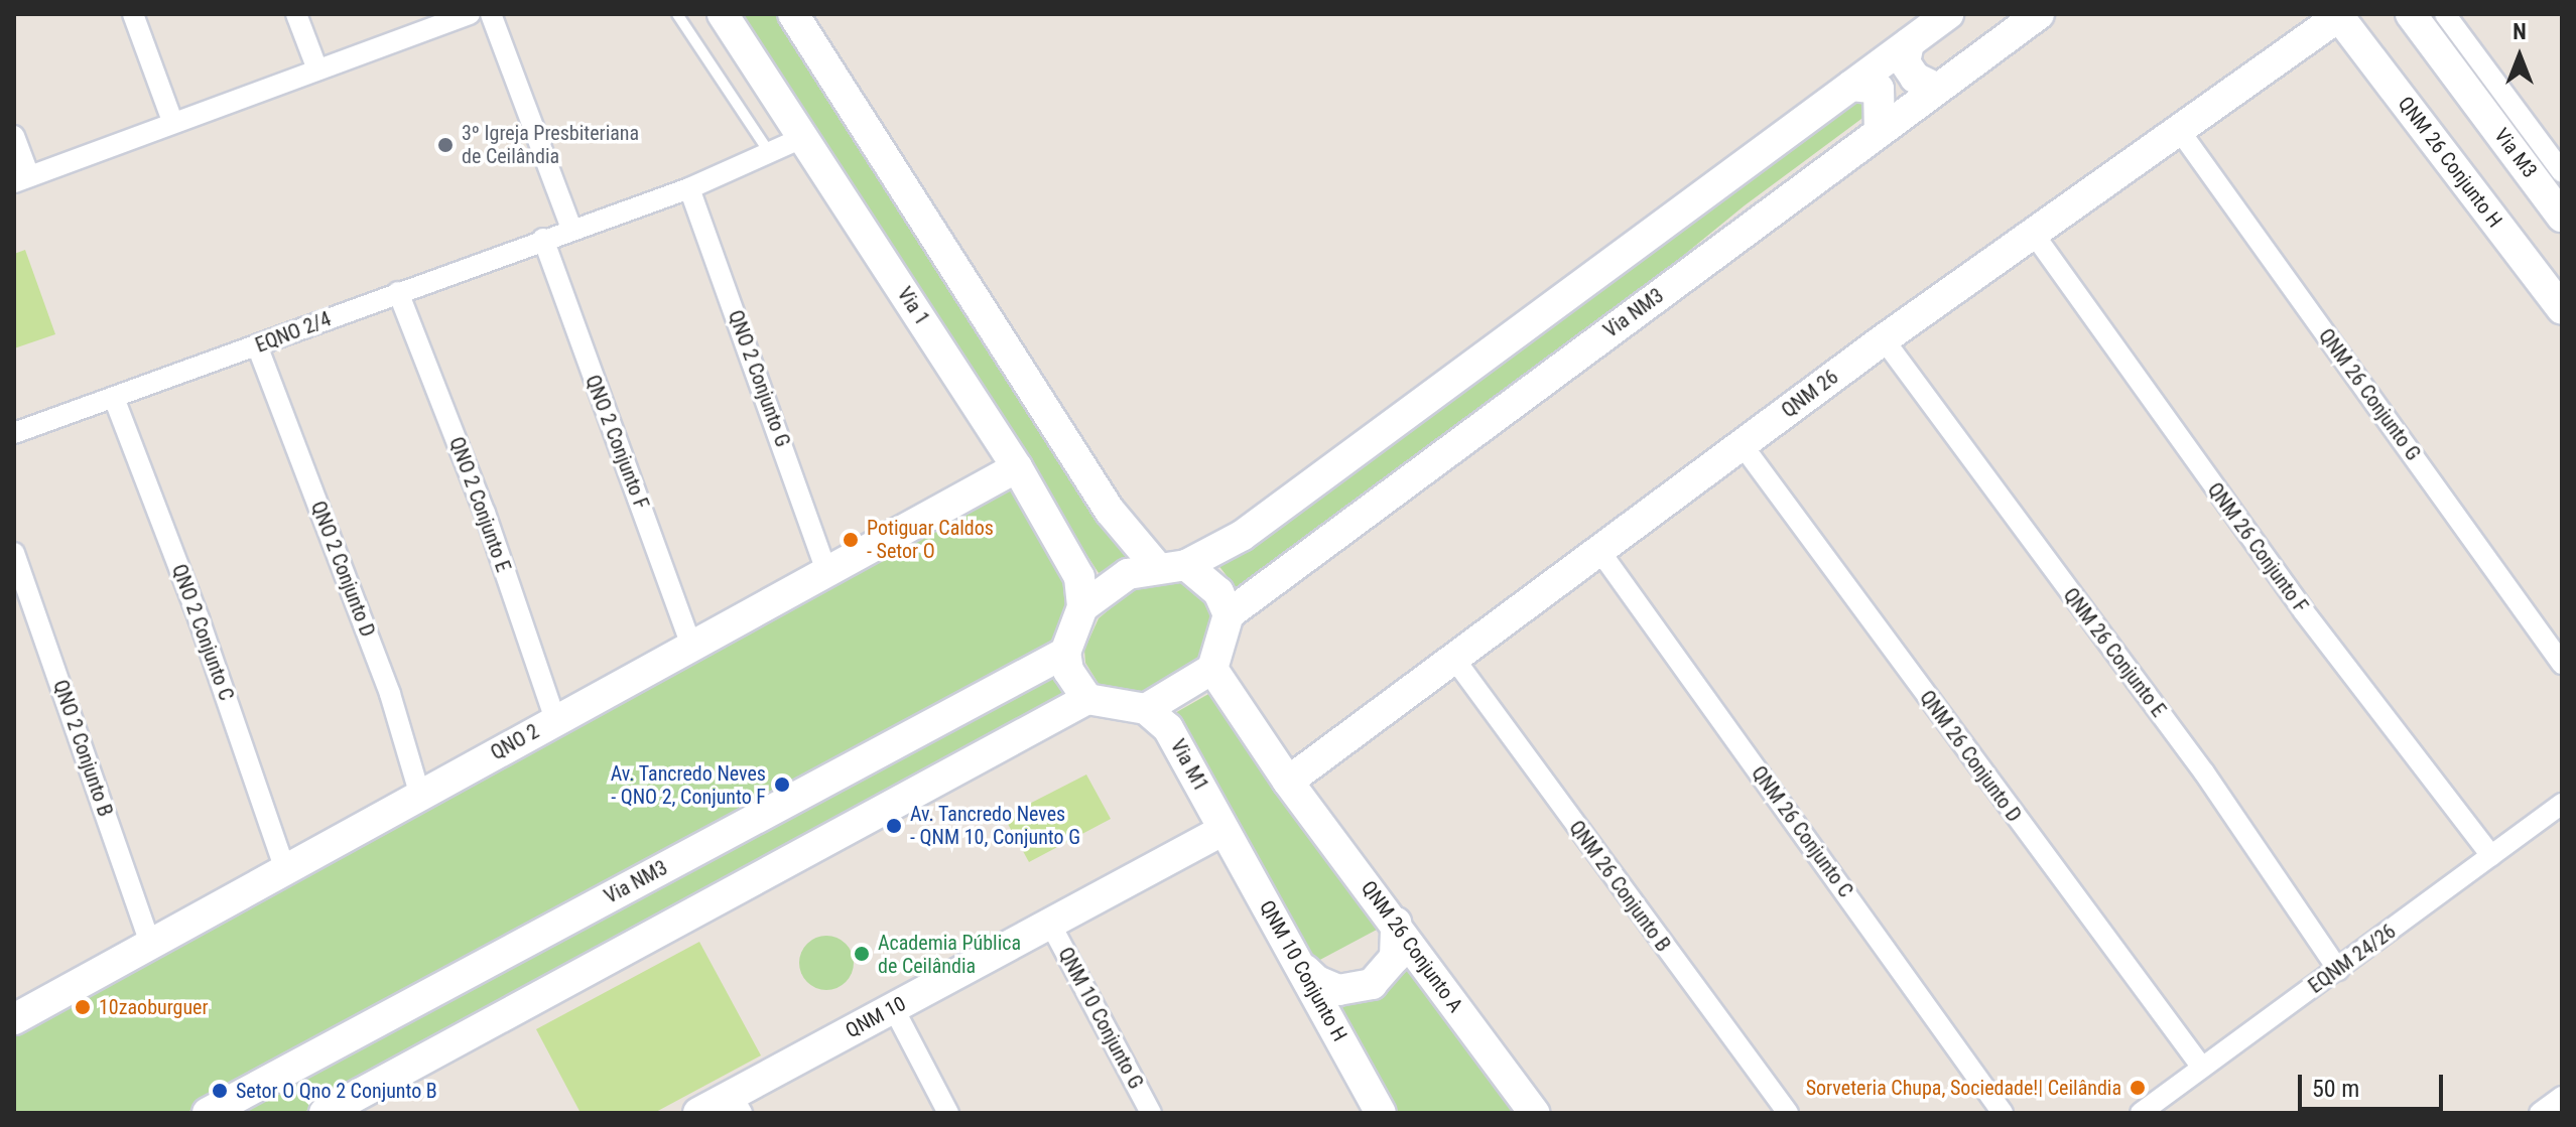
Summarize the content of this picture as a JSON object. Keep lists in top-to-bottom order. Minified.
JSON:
{"streets":{"main road":["Via M3","QNM 26 Conjunto H","Via 1","Via NM3","QNM 26","QNO 2","Via M1","QNM 26 Conjunto A","QNM 10 Conjunto H","QNM 10"],"street":["EQNO 2/4","QNO 2 Conjunto G","QNM 26 Conjunto G","QNO 2 Conjunto F","QNO 2 Conjunto E","QNM 26 Conjunto F","QNO 2 Conjunto D","QNO 2 Conjunto C","QNM 26 Conjunto E","QNO 2 Conjunto B","QNM 26 Conjunto D","QNM 26 Conjunto C","QNM 26 Conjunto B","EQNM 24/26","QNM 10 Conjunto G"]},"crossings":[["QNM 26 Conjunto H","QNM 26"],["Via 1","Via NM3"],["Via 1","EQNO 2/4"],["Via 1","QNO 2"],["Via 1","Via M1"],["Via NM3","Via M1"],["EQNO 2/4","QNO 2 Conjunto G"],["EQNO 2/4","QNO 2 Conjunto F"],["EQNO 2/4","QNO 2 Conjunto E"],["EQNO 2/4","QNO 2 Conjunto D"],["EQNO 2/4","QNO 2 Conjunto C"],["QNO 2 Conjunto G","QNO 2"],["QNM 26","QNM 26 Conjunto G"],["QNM 26","QNM 26 Conjunto F"],["QNM 26","QNM 26 Conjunto E"],["QNM 26","QNM 26 Conjunto D"],["QNM 26","QNM 26 Conjunto C"],["QNM 26","QNM 26 Conjunto B"],["QNM 26","QNM 26 Conjunto A"],["QNO 2 Conjunto F","QNO 2"],["QNO 2 Conjunto E","QNO 2"],["QNM 26 Conjunto F","EQNM 24/26"],["QNO 2 Conjunto D","QNO 2"],["QNO 2 Conjunto C","QNO 2"],["QNM 26 Conjunto E","EQNM 24/26"],["QNO 2","QNO 2 Conjunto B"],["QNM 26 Conjunto D","EQNM 24/26"],["Via M1","QNM 10 Conjunto H"],["Via M1","QNM 10"],["QNM 10 Conjunto H","QNM 10"],["QNM 10","QNM 10 Conjunto G"]],"places":["3º Igreja Presbiteriana de Ceilândia","Potiguar Caldos - Setor O","Av. Tancredo Neves - QNO 2, Conjunto F","Av. Tancredo Neves - QNM 10, Conjunto G","Academia Pública de Ceilândia","10zaoburguer","Sorveteria Chupa, Sociedade!| Ceilândia","Setor O Qno 2 Conjunto B"],"scale_bar":"50 m","north":"top"}
